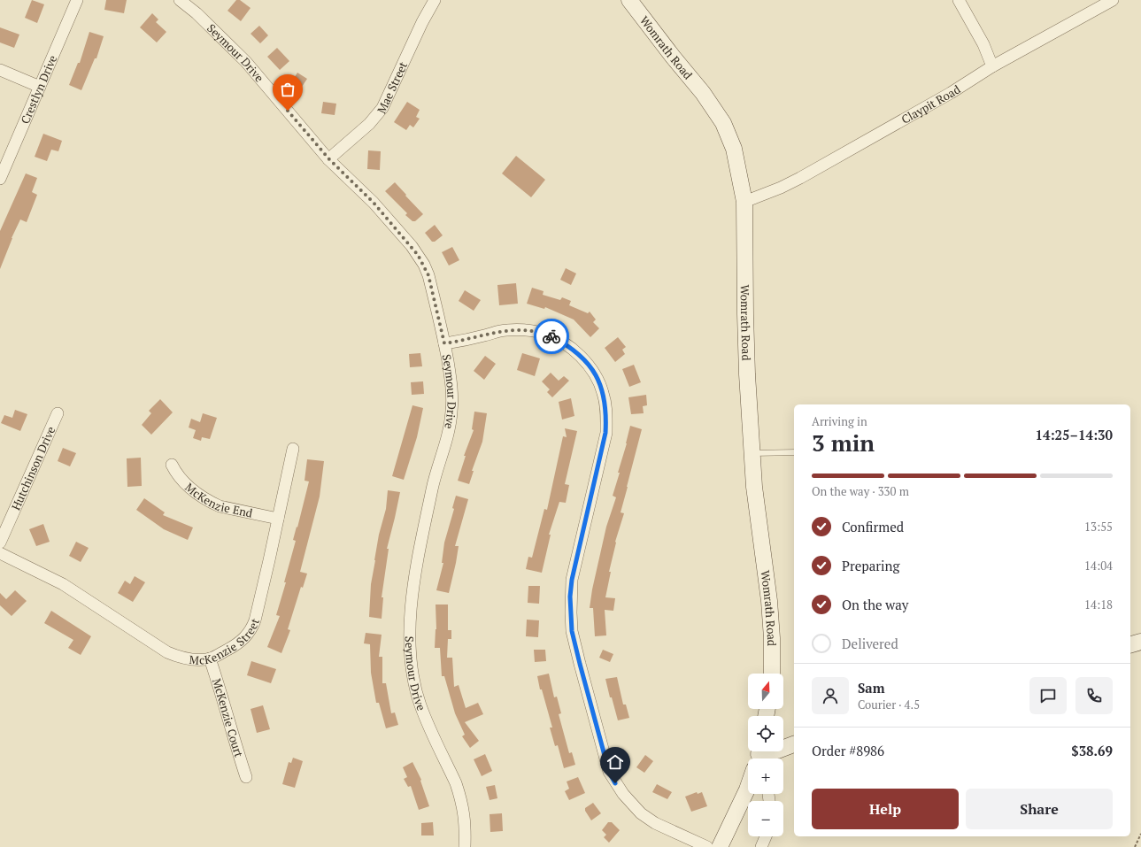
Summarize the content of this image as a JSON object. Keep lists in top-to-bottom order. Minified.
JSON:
{"streets":{"street":["Womrath Road","Seymour Drive","Mae Street","Crestlyn Drive","Claypit Road","Hutchinson Drive","McKenzie End","McKenzie Street","McKenzie Court"]},"crossings":[["Womrath Road","Claypit Road"],["Seymour Drive","Mae Street"],["McKenzie End","McKenzie Street"],["McKenzie Street","McKenzie Court"]],"north":"top","page":{"heading":["3 min","Arriving in","14:25–14:30"],"panel":["Sam","Courier · 4.5","Order #8986","$38.69"],"bar":"On the way · 330 m","list":[["Confirmed","13:55"],["Preparing","14:04"],["On the way","14:18"],"Delivered"],"map_buttons":["+","−"],"buttons":["Help","Share"]}}
